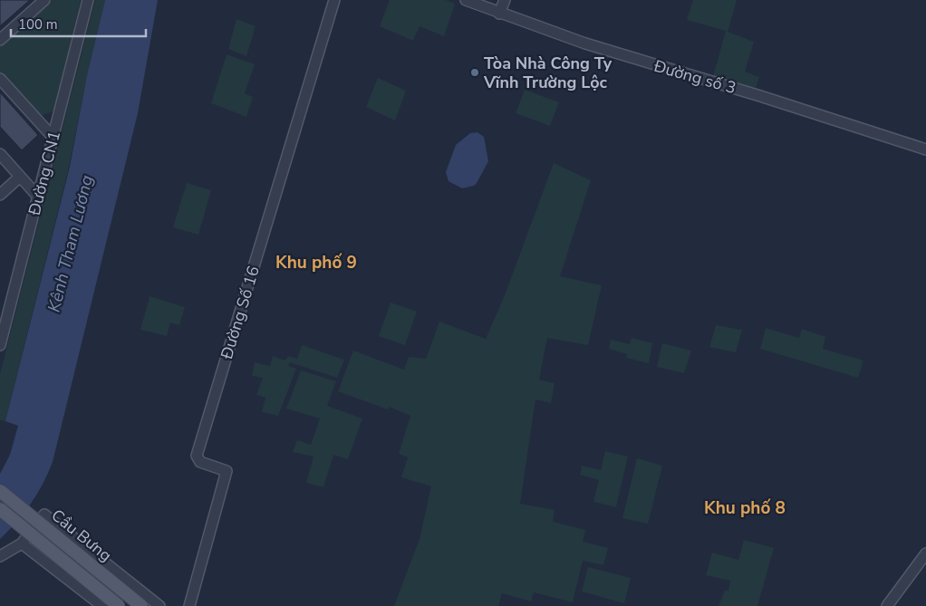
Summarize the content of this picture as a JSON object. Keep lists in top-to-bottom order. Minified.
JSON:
{"streets":{"main road":["Cầu Bưng"],"street":["Đường số 3","Đường CN1","Đường Số 16"]},"districts":["Khu phố 9","Khu phố 8"],"water":["Kênh Tham Lương"],"places":["Tòa Nhà Công Ty Vĩnh Trường Lộc"],"scale_bar":"100 m"}
